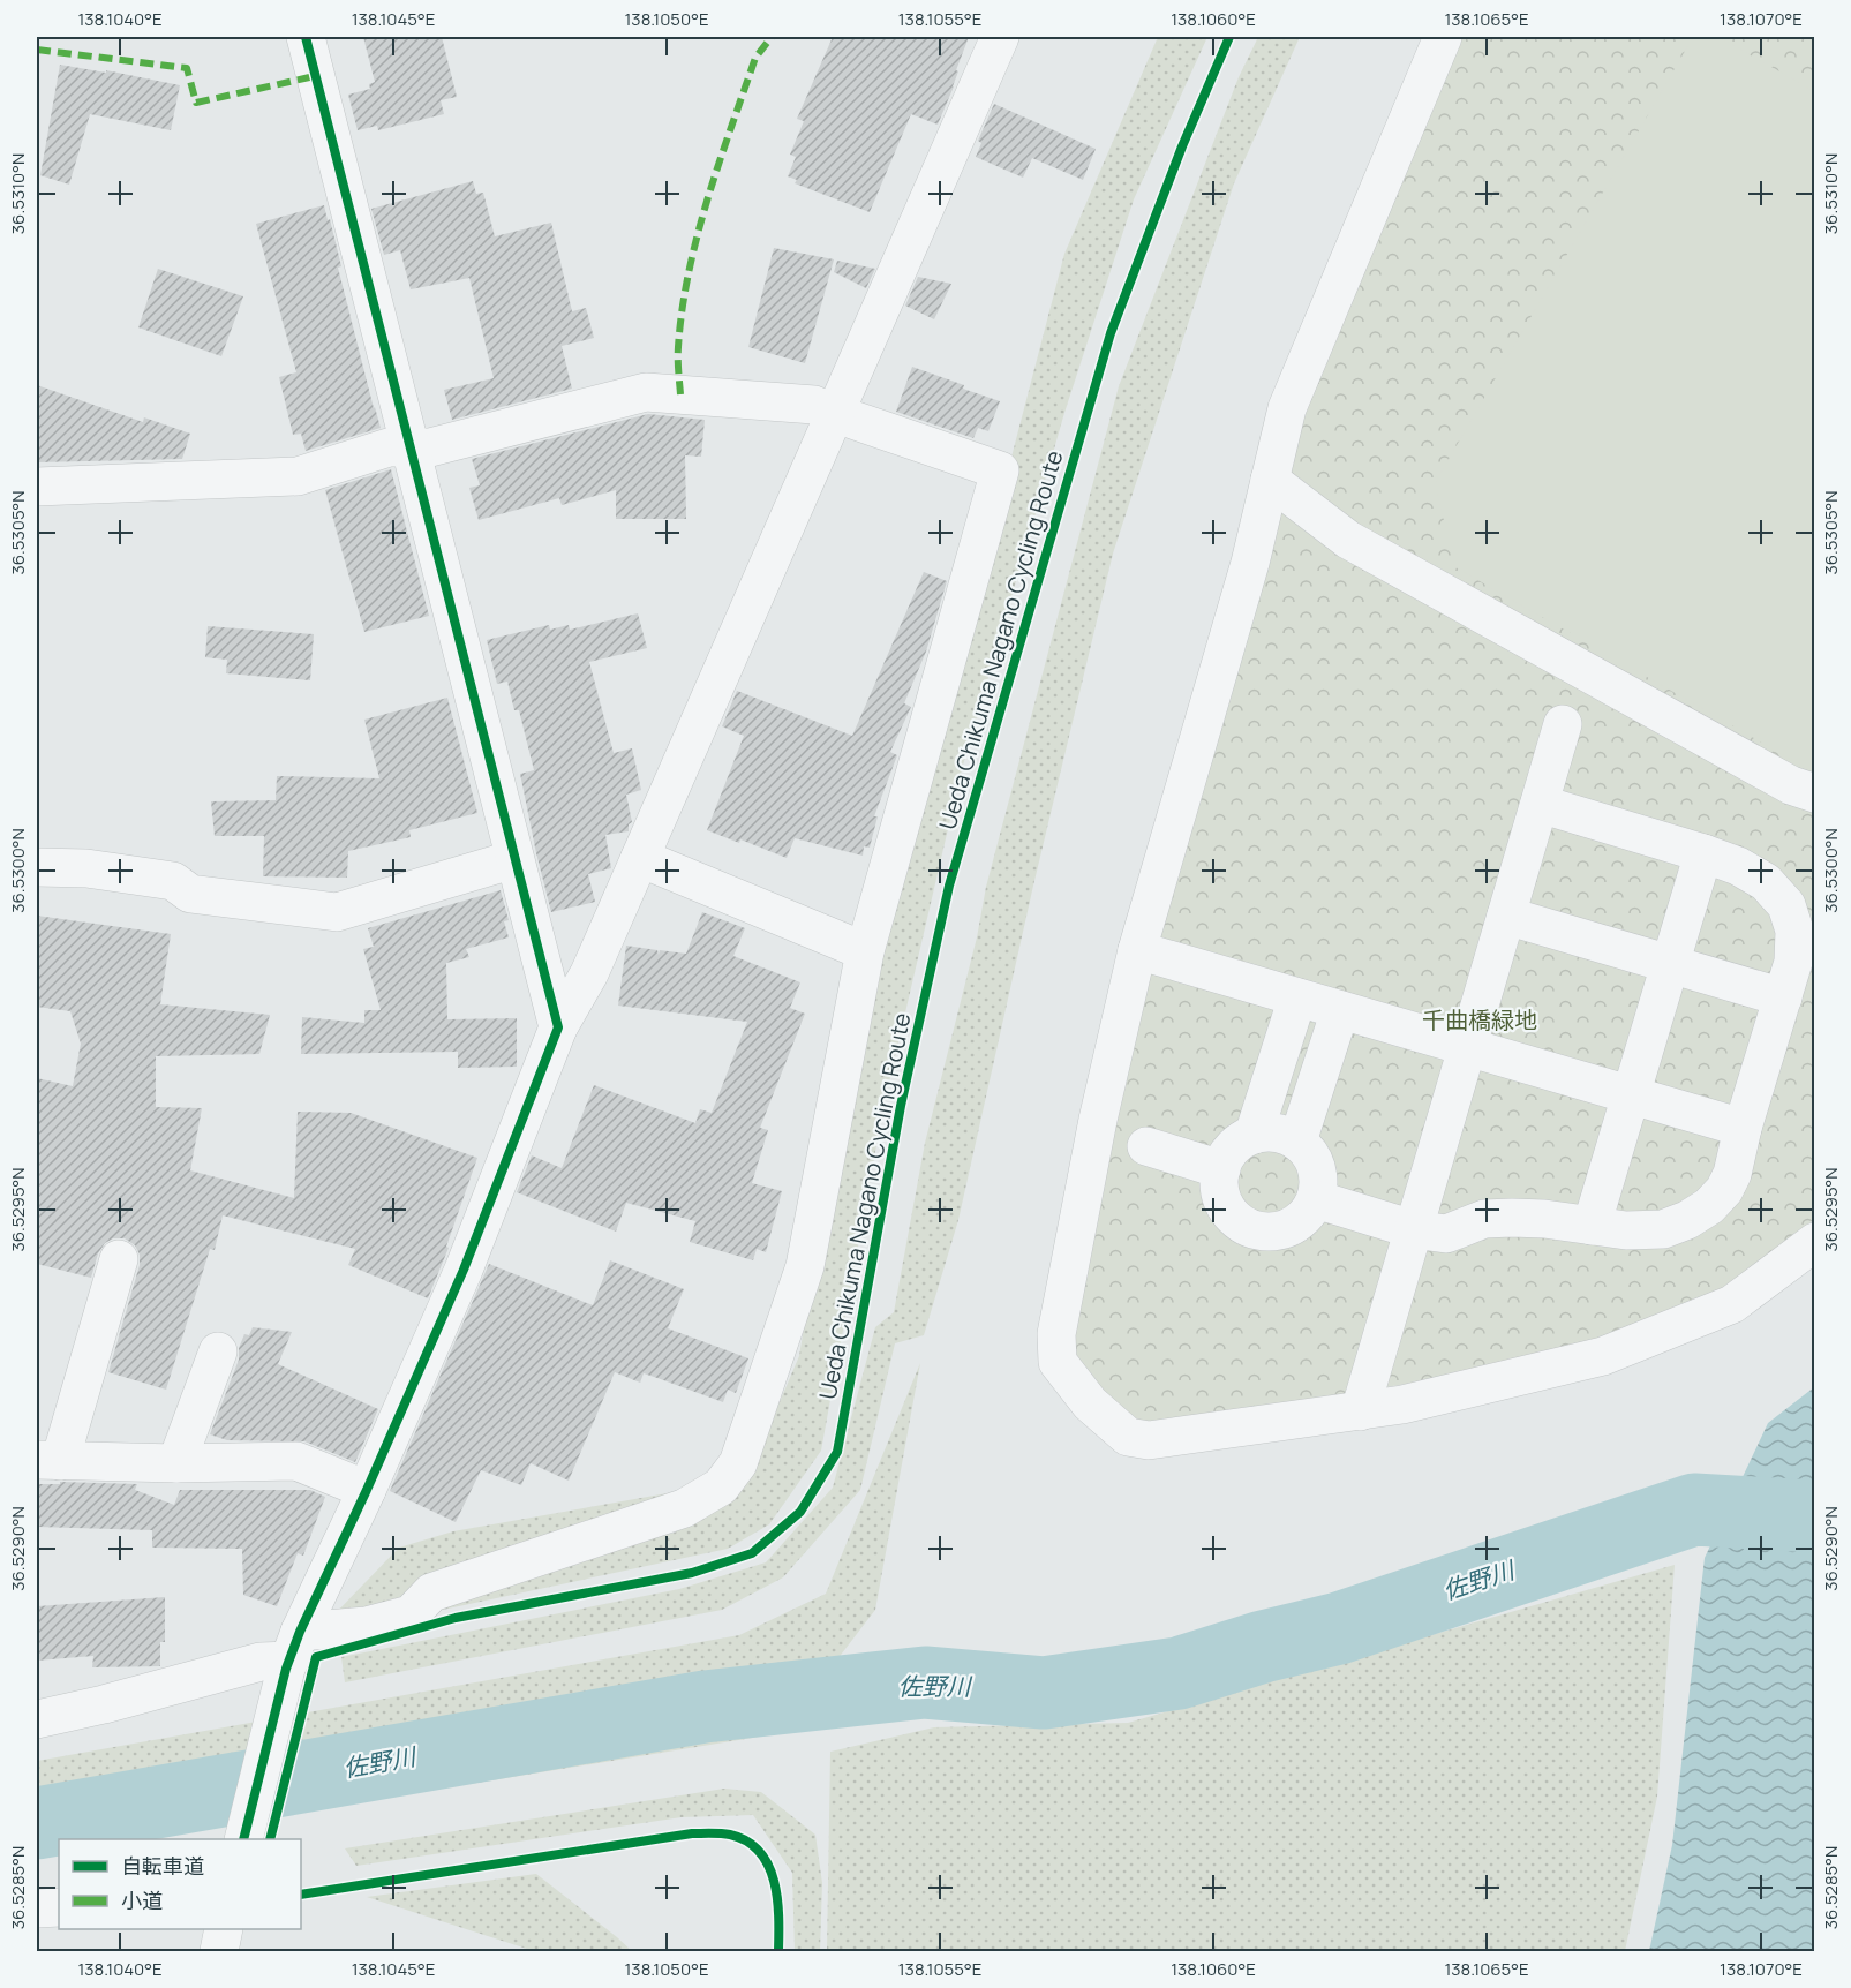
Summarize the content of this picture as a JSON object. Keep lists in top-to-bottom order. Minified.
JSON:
{"streets":{"cycle path":["Ueda Chikuma Nagano Cycling Route"]},"water":["佐野川"],"parks":["千曲橋緑地"],"legend":["自転車道","小道"],"coordinates":["138.1040°E","138.1045°E","138.1050°E","138.1055°E","138.1060°E","138.1065°E","138.1070°E","36.5310°N","36.5305°N","36.5300°N","36.5295°N","36.5290°N","36.5285°N"]}
